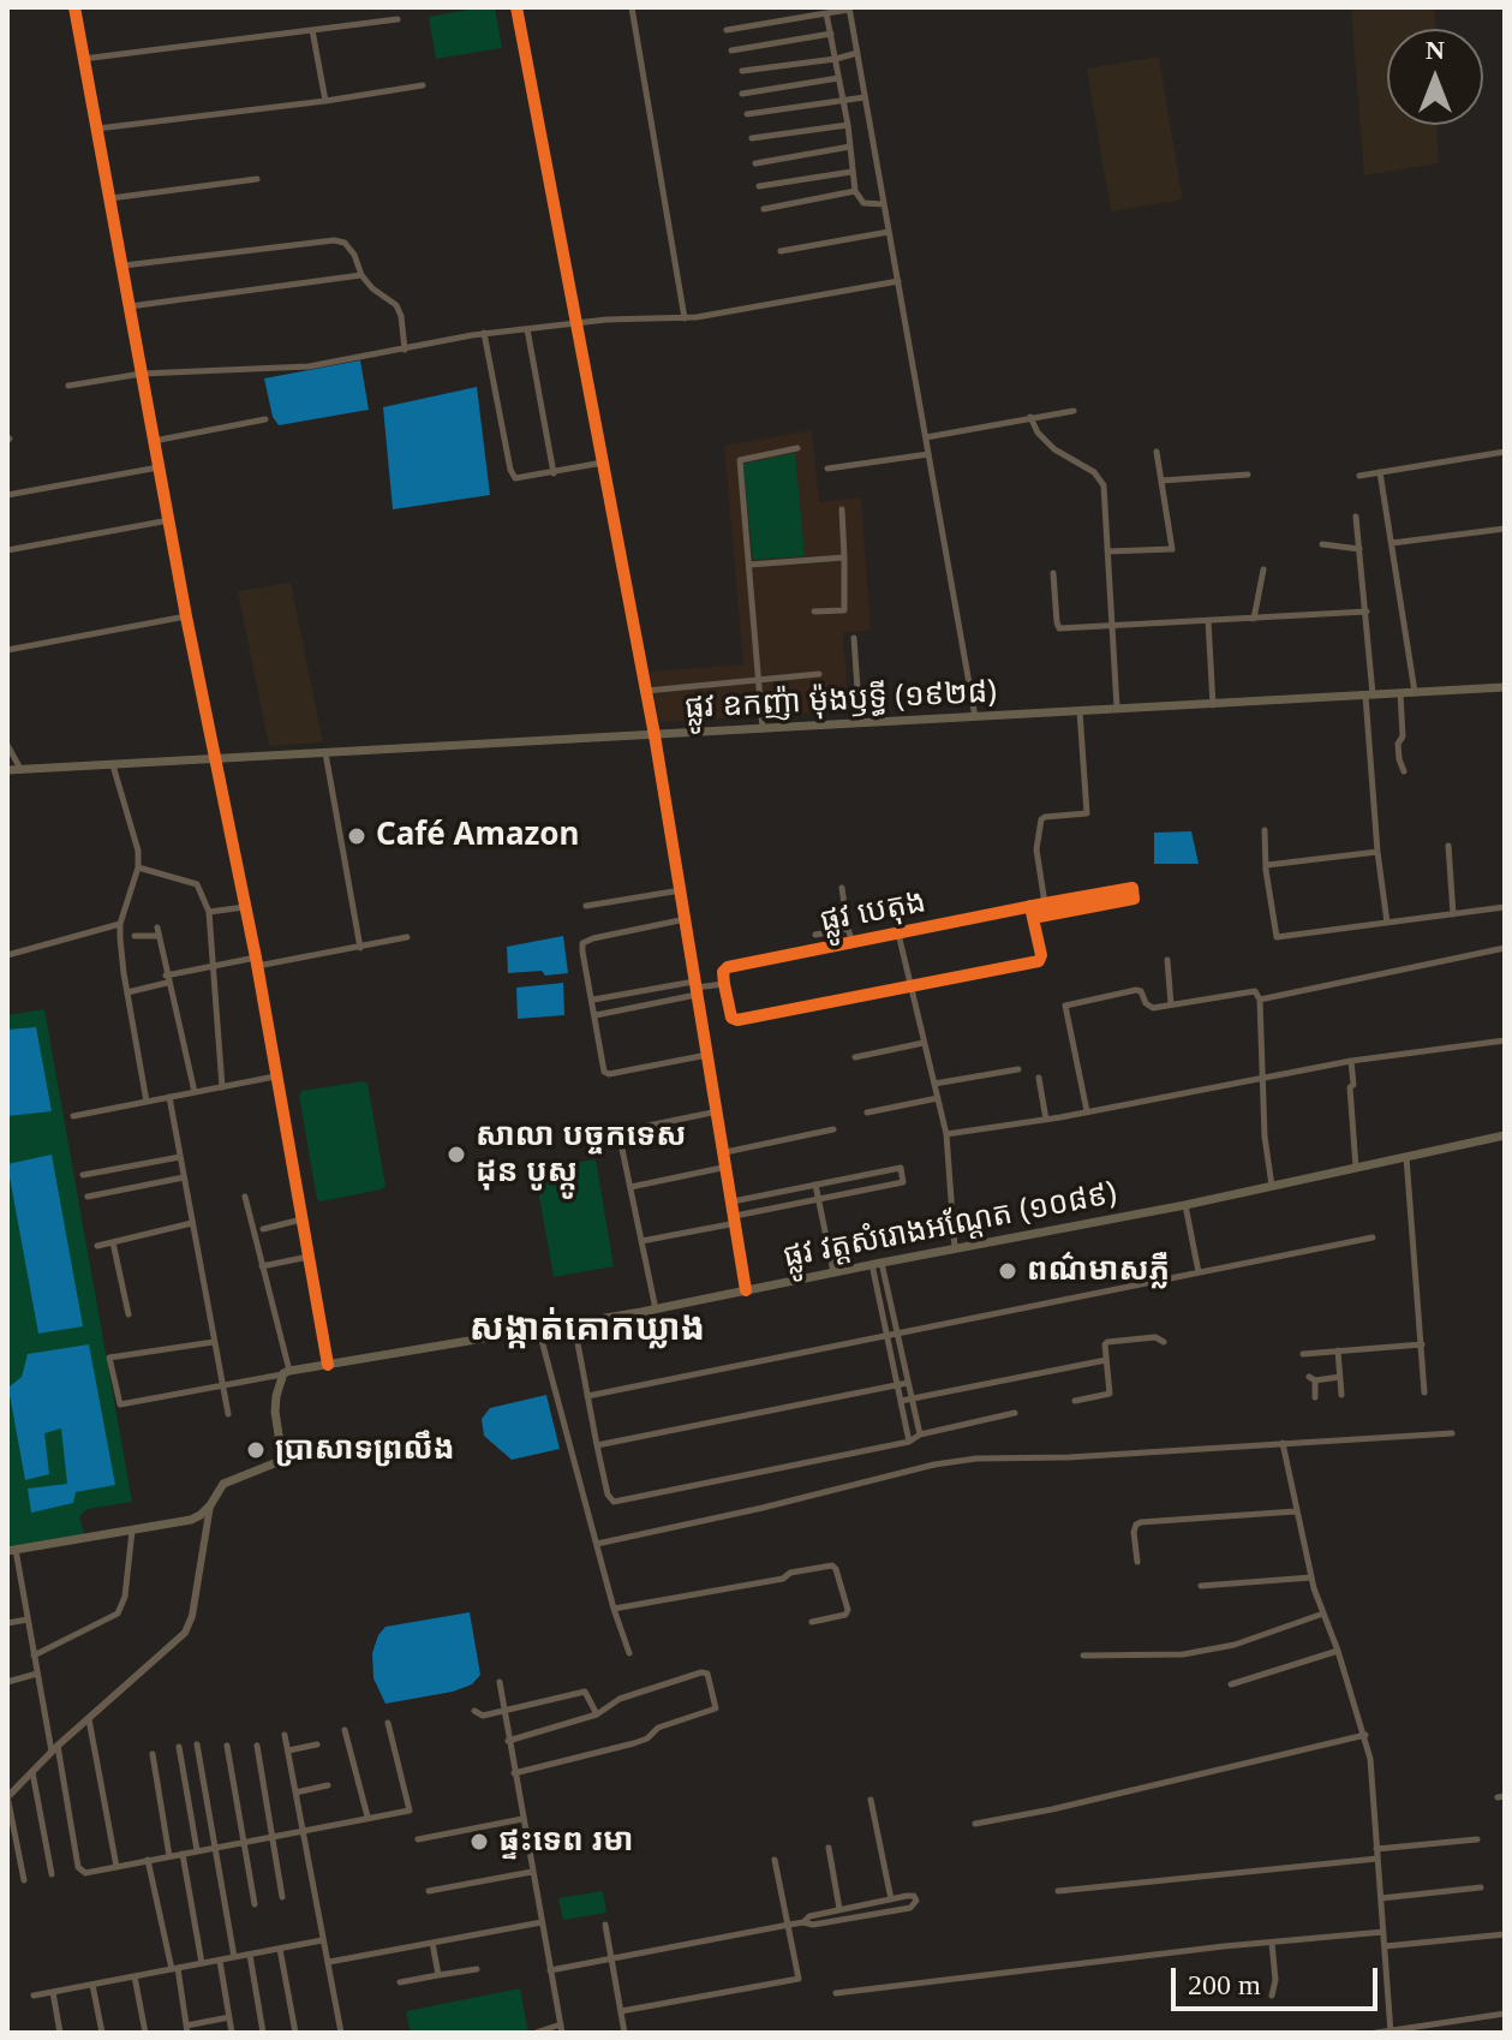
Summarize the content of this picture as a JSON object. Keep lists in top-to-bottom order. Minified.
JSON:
{"streets":{"main road":["ផ្លូវ ឧកញ៉ា ម៉ុងឫទ្ធី (១៩២៨)","ផ្លូវ វត្តសំរោងអណ្ដែត (១០៨៩)"],"street":["ផ្លូវ បេតុង"]},"districts":["សង្កាត់គោកឃ្លាង"],"places":["Café Amazon","សាលា បច្ចកទេស ដុន បូស្កូ","ពណ៌មាសភ្លឺ","ប្រាសាទព្រលឹង","ផ្ទះទេព រមា"],"scale_bar":"200 m","north":"top"}
